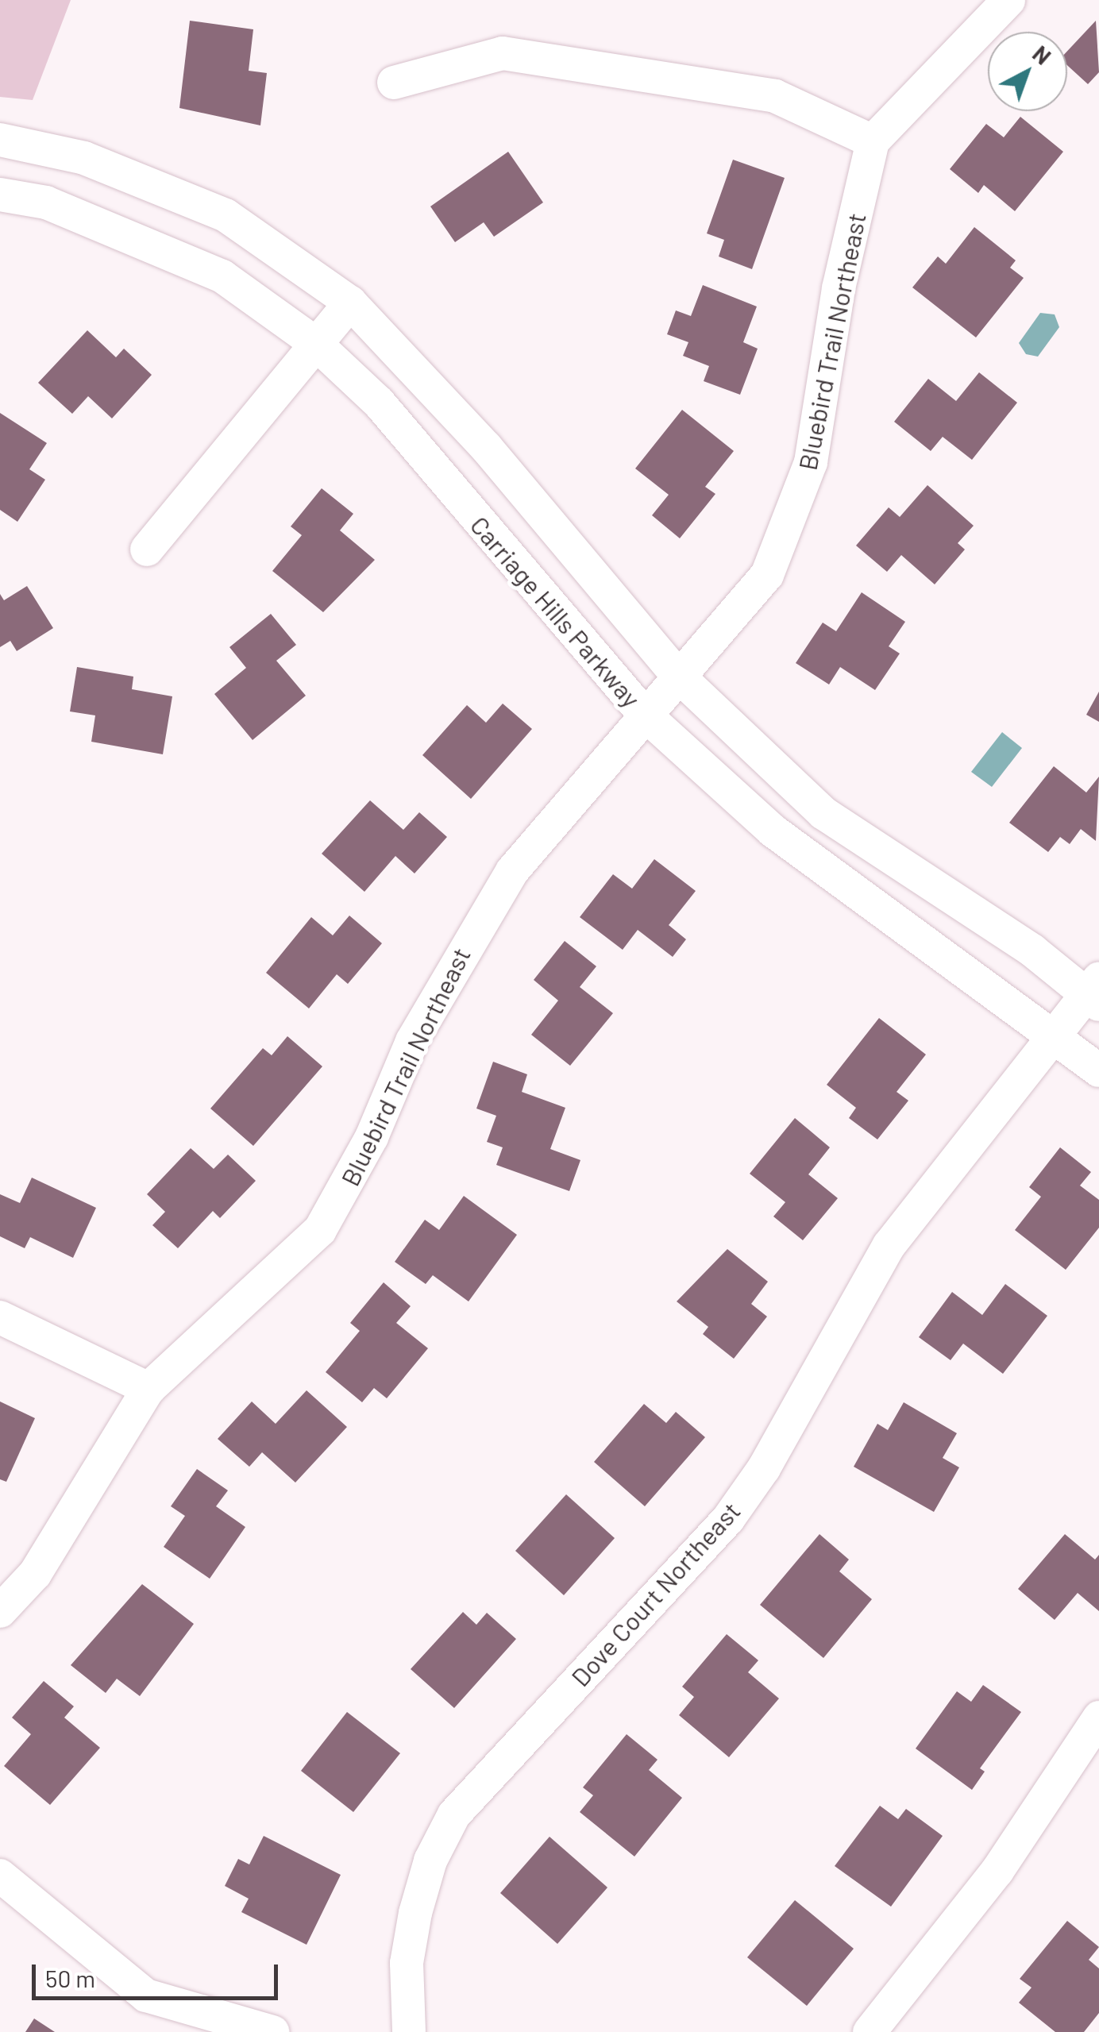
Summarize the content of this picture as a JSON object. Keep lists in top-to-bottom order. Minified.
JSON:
{"streets":{"street":["Bluebird Trail Northeast","Carriage Hills Parkway","Dove Court Northeast"]},"crossings":[["Bluebird Trail Northeast","Carriage Hills Parkway"],["Carriage Hills Parkway","Dove Court Northeast"]],"scale_bar":"50 m","north":"top right"}
